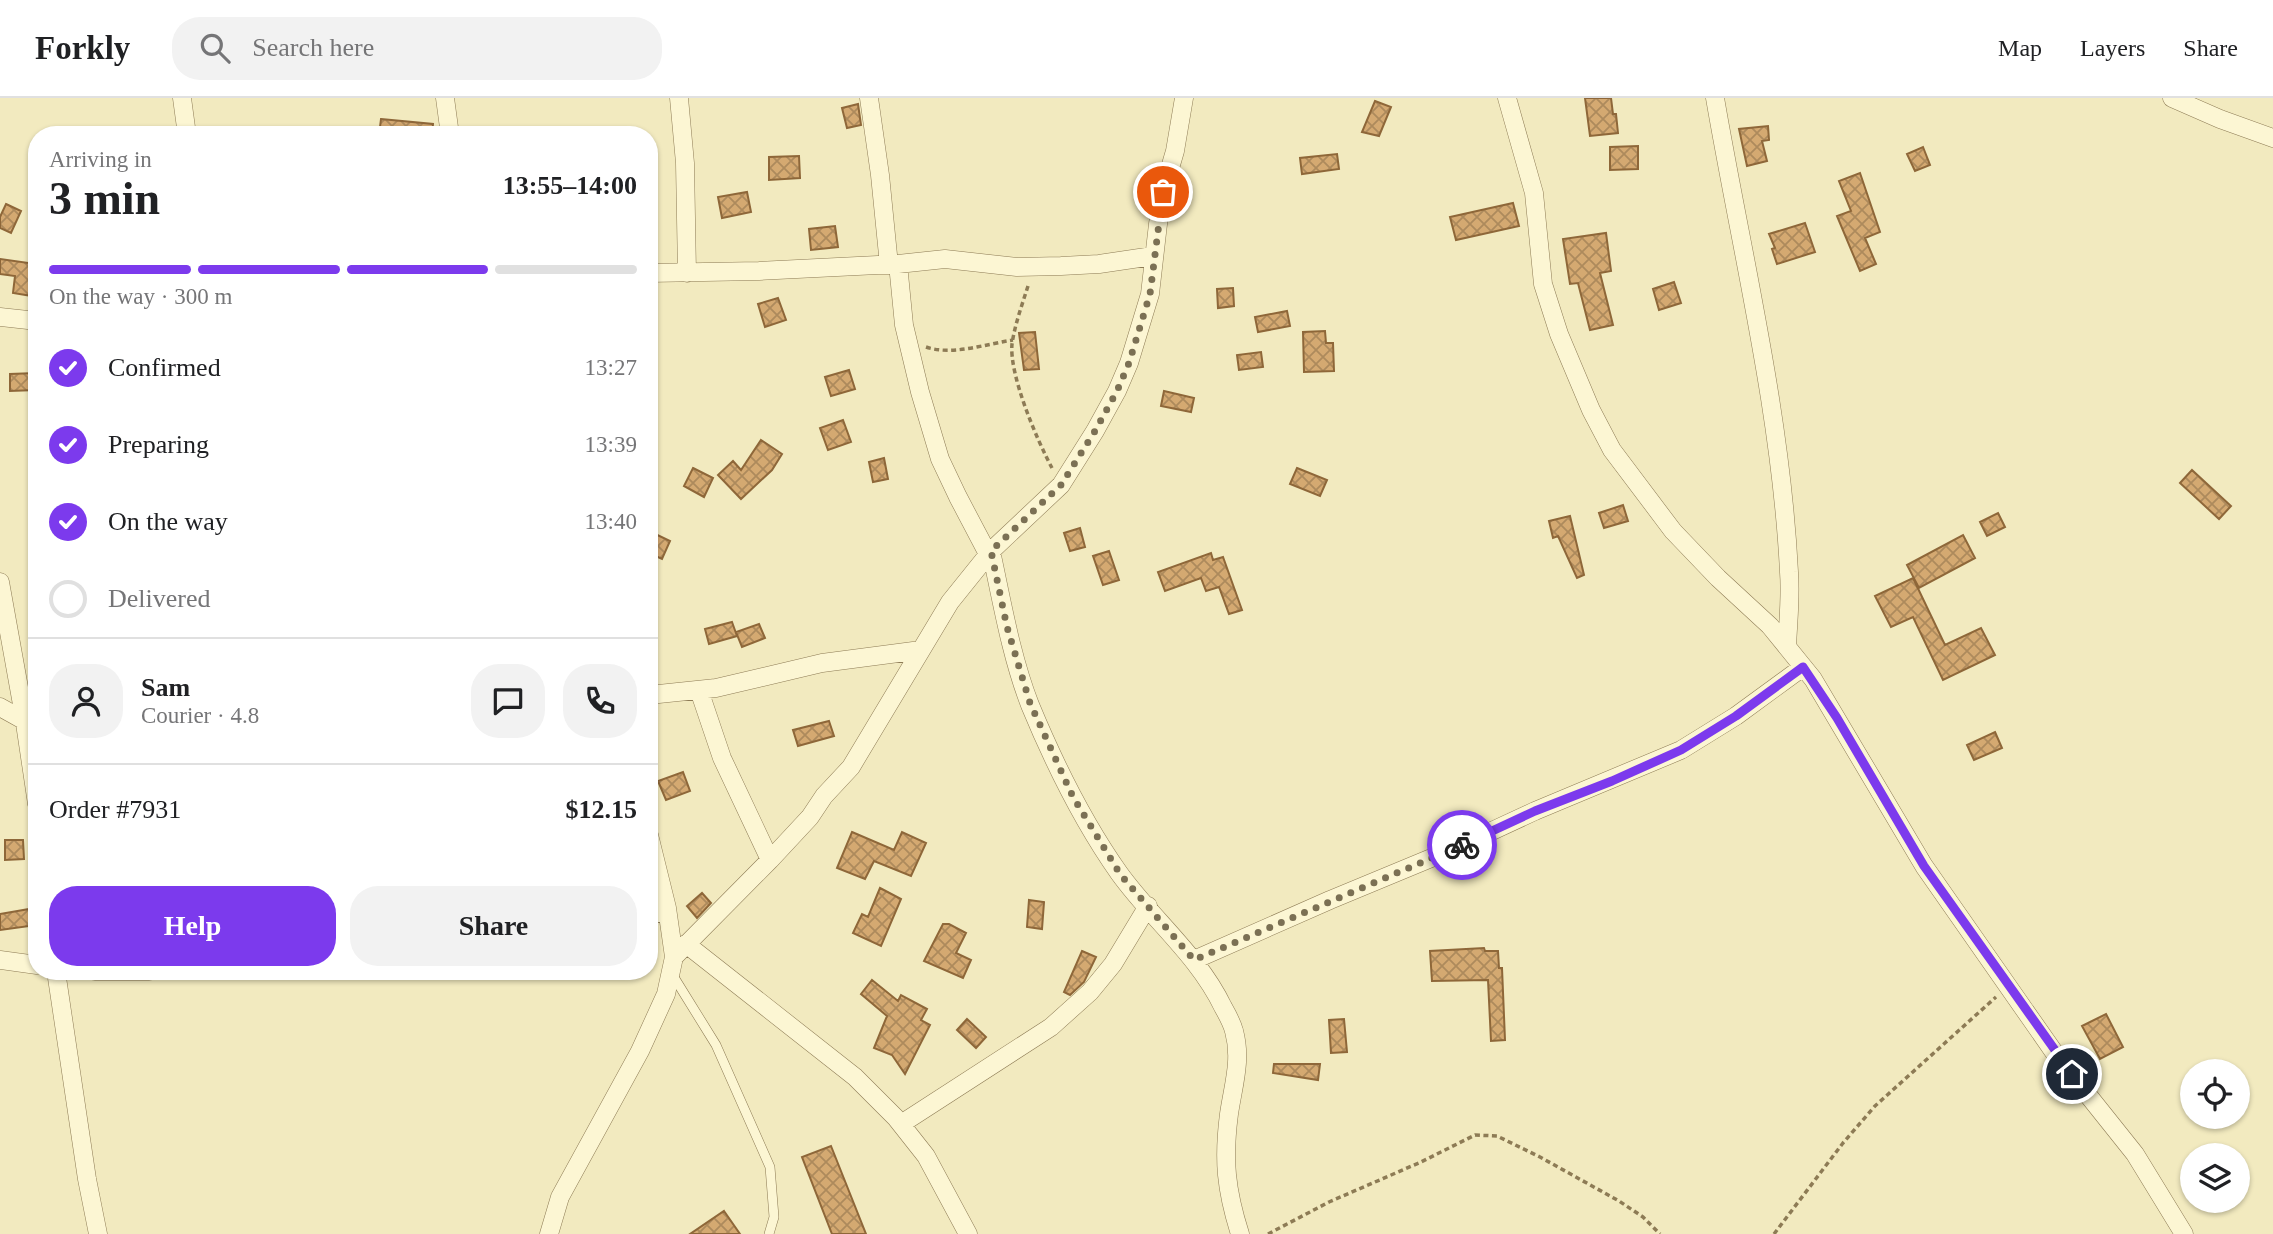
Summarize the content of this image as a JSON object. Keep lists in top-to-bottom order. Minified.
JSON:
{"page":{"header":"Forkly","search":"Search here","nav":["Map","Layers","Share"],"heading":["3 min","Arriving in","13:55–14:00"],"panel":["Sam","Courier · 4.8","Order #7931","$12.15"],"bar":"On the way · 300 m","list":[["Confirmed","13:27"],["Preparing","13:39"],["On the way","13:40"],"Delivered"],"buttons":["Help","Share"]}}
